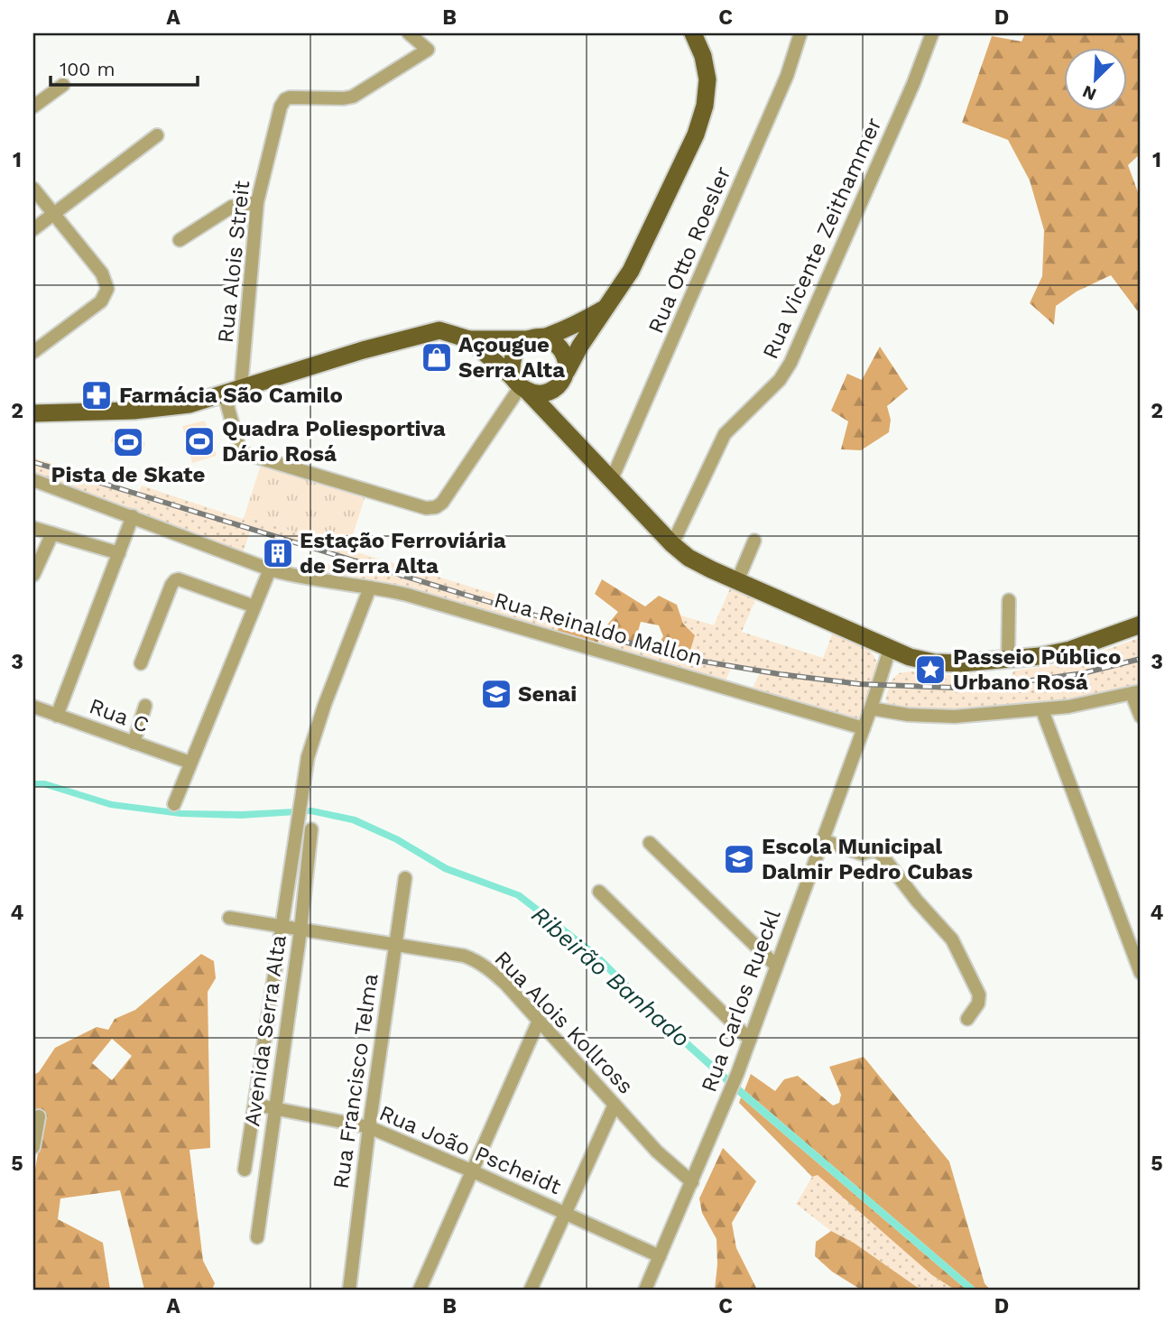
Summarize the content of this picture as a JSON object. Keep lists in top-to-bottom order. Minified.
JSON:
{"streets":{"street":["Rua Vicente Zeithammer","Rua Otto Roesler","Rua Alois Streit","Rua Reinaldo Mallon","Rua C","Rua Carlos Rueckl","Rua Alois Kollross","Avenida Serra Alta","Rua Francisco Telma","Rua João Pscheidt"]},"crossings":[["Rua Reinaldo Mallon","Rua Carlos Rueckl"],["Rua Reinaldo Mallon","Avenida Serra Alta"],["Rua Carlos Rueckl","Rua Alois Kollross"],["Rua Carlos Rueckl","Rua João Pscheidt"],["Rua Alois Kollross","Avenida Serra Alta"],["Rua Alois Kollross","Rua Francisco Telma"],["Avenida Serra Alta","Rua João Pscheidt"],["Rua Francisco Telma","Rua João Pscheidt"]],"water":["Ribeirão Banhado"],"places":{"shop":["Açougue Serra Alta"],"pharmacy":["Farmácia São Camilo"],"sports":["Quadra Poliesportiva Dário Rosá","Pista de Skate"],"building":["Estação Ferroviária de Serra Alta"],"place":["Passeio Público Urbano Rosá"],"school or university":["Senai","Escola Municipal Dalmir Pedro Cubas"]},"scale_bar":"100 m","north":"bottom left","grid":{"columns":["A","B","C","D"],"rows":["1","2","3","4","5"]}}
